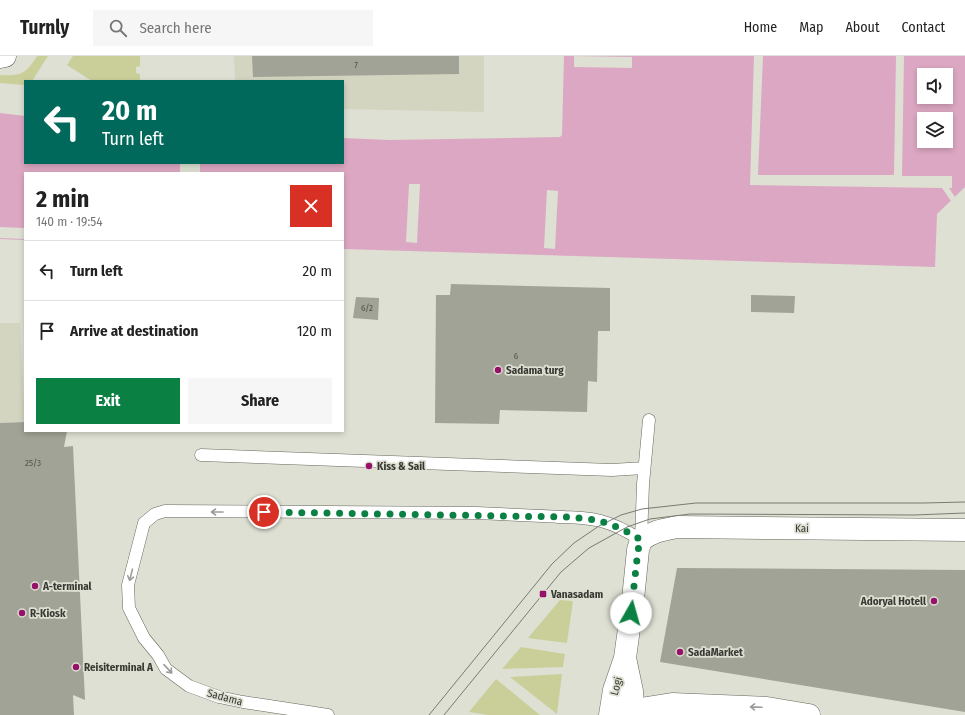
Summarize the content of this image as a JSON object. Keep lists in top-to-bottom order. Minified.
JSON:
{"streets":{"street":["Kai","Logi"],"lane":["Sadama"]},"crossings":[["Kai","Logi"]],"places":{"other":["Sadama turg","Kiss & Sail","A-terminal","Adoryal Hotell","R-Kiosk","SadaMarket","Reisiterminal A"],"transit":["Vanasadam"]},"house_numbers":["7","6/2","6","25/3"],"page":{"header":"Turnly","search":"Search here","nav":["Home","Map","About","Contact"],"turn":["20 m","Turn left"],"heading":["2 min","140 m · 19:54"],"list":[{"name":"Turn left","value":"20 m"},{"name":"Arrive at destination","value":"120 m"}],"buttons":["Exit","Share"]}}
